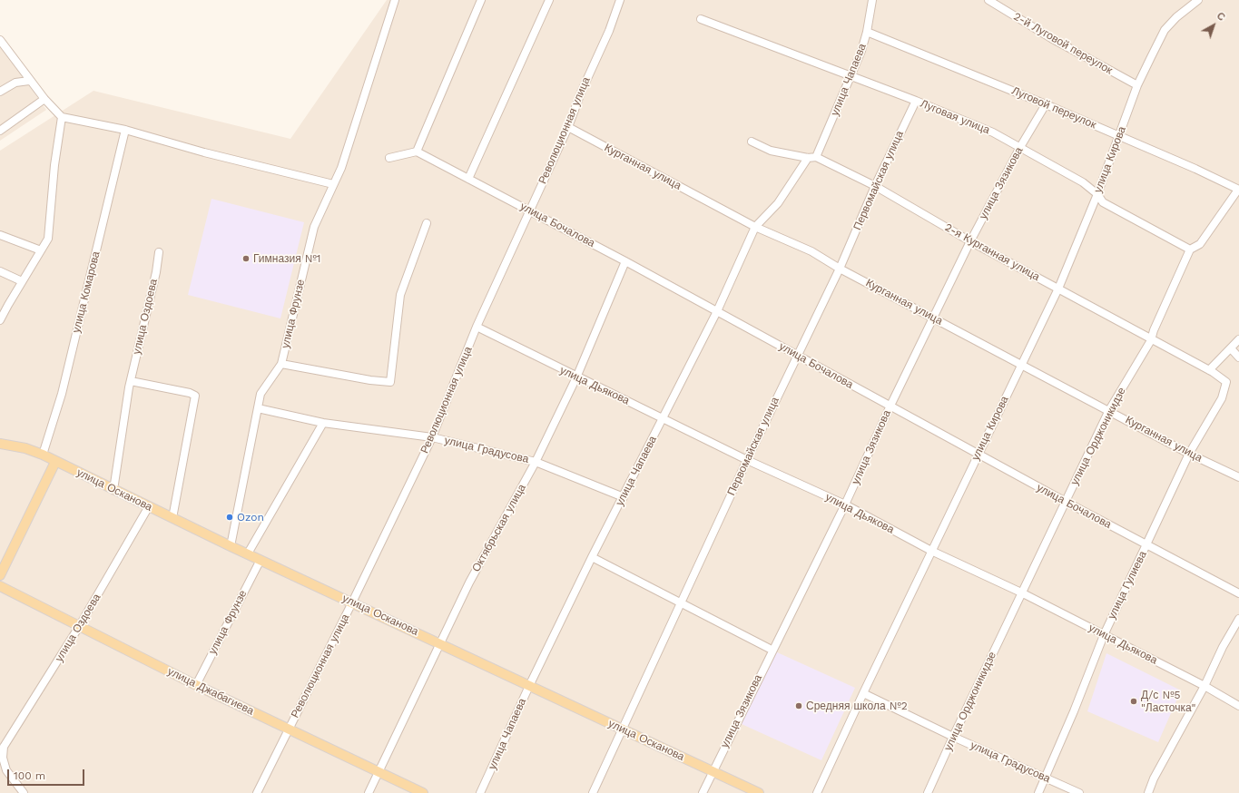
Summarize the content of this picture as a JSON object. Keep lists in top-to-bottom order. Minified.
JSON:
{"streets":{"main road":["улица Осканова","улица Джабагиева"],"street":["2-й Луговой переулок","улица Чапаева","Луговой переулок","Луговая улица","Революционная улица","улица Кирова","Курганная улица","Первомайская улица","улица Зязикова","улица Бочалова","2-я Курганная улица","улица Комарова","улица Фрунзе","улица Оздоева","улица Дьякова","улица Орджоникидзе","улица Градусова","Октябрьская улица","улица Гулиева"]},"crossings":[["2-й Луговой переулок","улица Кирова"],["улица Чапаева","Луговой переулок"],["улица Чапаева","Луговая улица"],["улица Чапаева","Курганная улица"],["улица Чапаева","улица Бочалова"],["улица Чапаева","2-я Курганная улица"],["улица Чапаева","улица Дьякова"],["улица Чапаева","улица Градусова"],["улица Чапаева","улица Осканова"],["Луговой переулок","улица Кирова"],["Луговой переулок","улица Зязикова"],["Луговой переулок","улица Орджоникидзе"],["Луговая улица","улица Кирова"],["Луговая улица","Первомайская улица"],["Луговая улица","улица Зязикова"],["Луговая улица","улица Орджоникидзе"],["Революционная улица","Курганная улица"],["Революционная улица","улица Бочалова"],["Революционная улица","улица Дьякова"],["Революционная улица","улица Градусова"],["Революционная улица","улица Осканова"],["Революционная улица","улица Джабагиева"],["улица Кирова","Курганная улица"],["улица Кирова","улица Бочалова"],["улица Кирова","2-я Курганная улица"],["улица Кирова","улица Дьякова"],["улица Кирова","улица Градусова"],["Курганная улица","Первомайская улица"],["Курганная улица","улица Зязикова"],["Курганная улица","улица Орджоникидзе"],["Курганная улица","улица Гулиева"],["Первомайская улица","улица Бочалова"],["Первомайская улица","2-я Курганная улица"],["Первомайская улица","улица Дьякова"],["Первомайская улица","улица Осканова"],["улица Зязикова","улица Бочалова"],["улица Зязикова","2-я Курганная улица"],["улица Зязикова","улица Дьякова"],["улица Зязикова","улица Осканова"],["улица Бочалова","улица Орджоникидзе"],["улица Бочалова","Октябрьская улица"],["улица Бочалова","улица Гулиева"],["2-я Курганная улица","улица Орджоникидзе"],["2-я Курганная улица","улица Гулиева"],["улица Комарова","улица Осканова"],["улица Фрунзе","улица Градусова"],["улица Фрунзе","улица Осканова"],["улица Фрунзе","улица Джабагиева"],["улица Оздоева","улица Осканова"],["улица Оздоева","улица Джабагиева"],["улица Дьякова","улица Орджоникидзе"],["улица Дьякова","Октябрьская улица"],["улица Дьякова","улица Гулиева"],["улица Орджоникидзе","улица Градусова"],["улица Градусова","Октябрьская улица"],["улица Градусова","улица Гулиева"],["улица Осканова","Октябрьская улица"],["Октябрьская улица","улица Джабагиева"]],"places":["Гимназия №1","Ozon","Д/с №5 \"Ласточка\"","Средняя школа №2"],"scale_bar":"100 m","north":"top right"}
